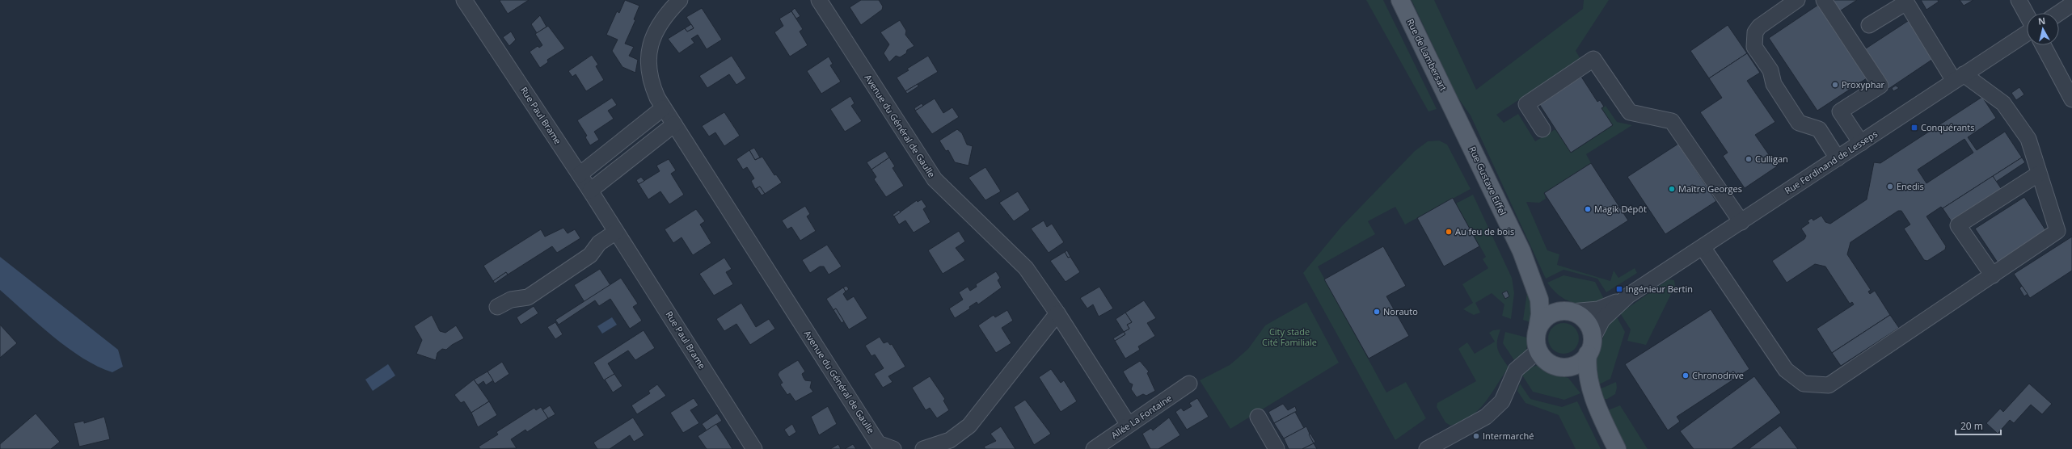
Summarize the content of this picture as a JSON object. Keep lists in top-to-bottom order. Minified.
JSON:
{"streets":{"main road":["Rue de Lambersart","Rue Gustave Eiffel"],"street":["Rue Paul Brame","Avenue du Général de Gaulle","Rue Ferdinand de Lesseps","Allée La Fontaine"]},"crossings":[["Rue de Lambersart","Rue Gustave Eiffel"],["Avenue du Général de Gaulle","Allée La Fontaine"],["Rue Ferdinand de Lesseps","Rue Gustave Eiffel"]],"parks":["City stade Cité Familiale"],"places":{"other":["Proxyphar","Culligan","Enedis","Maître Georges","Magik Dépôt","Au feu de bois","Norauto","Chronodrive","Intermarché"],"transit":["Conquérants","Ingénieur Bertin"]},"scale_bar":"20 m","north":"top"}
